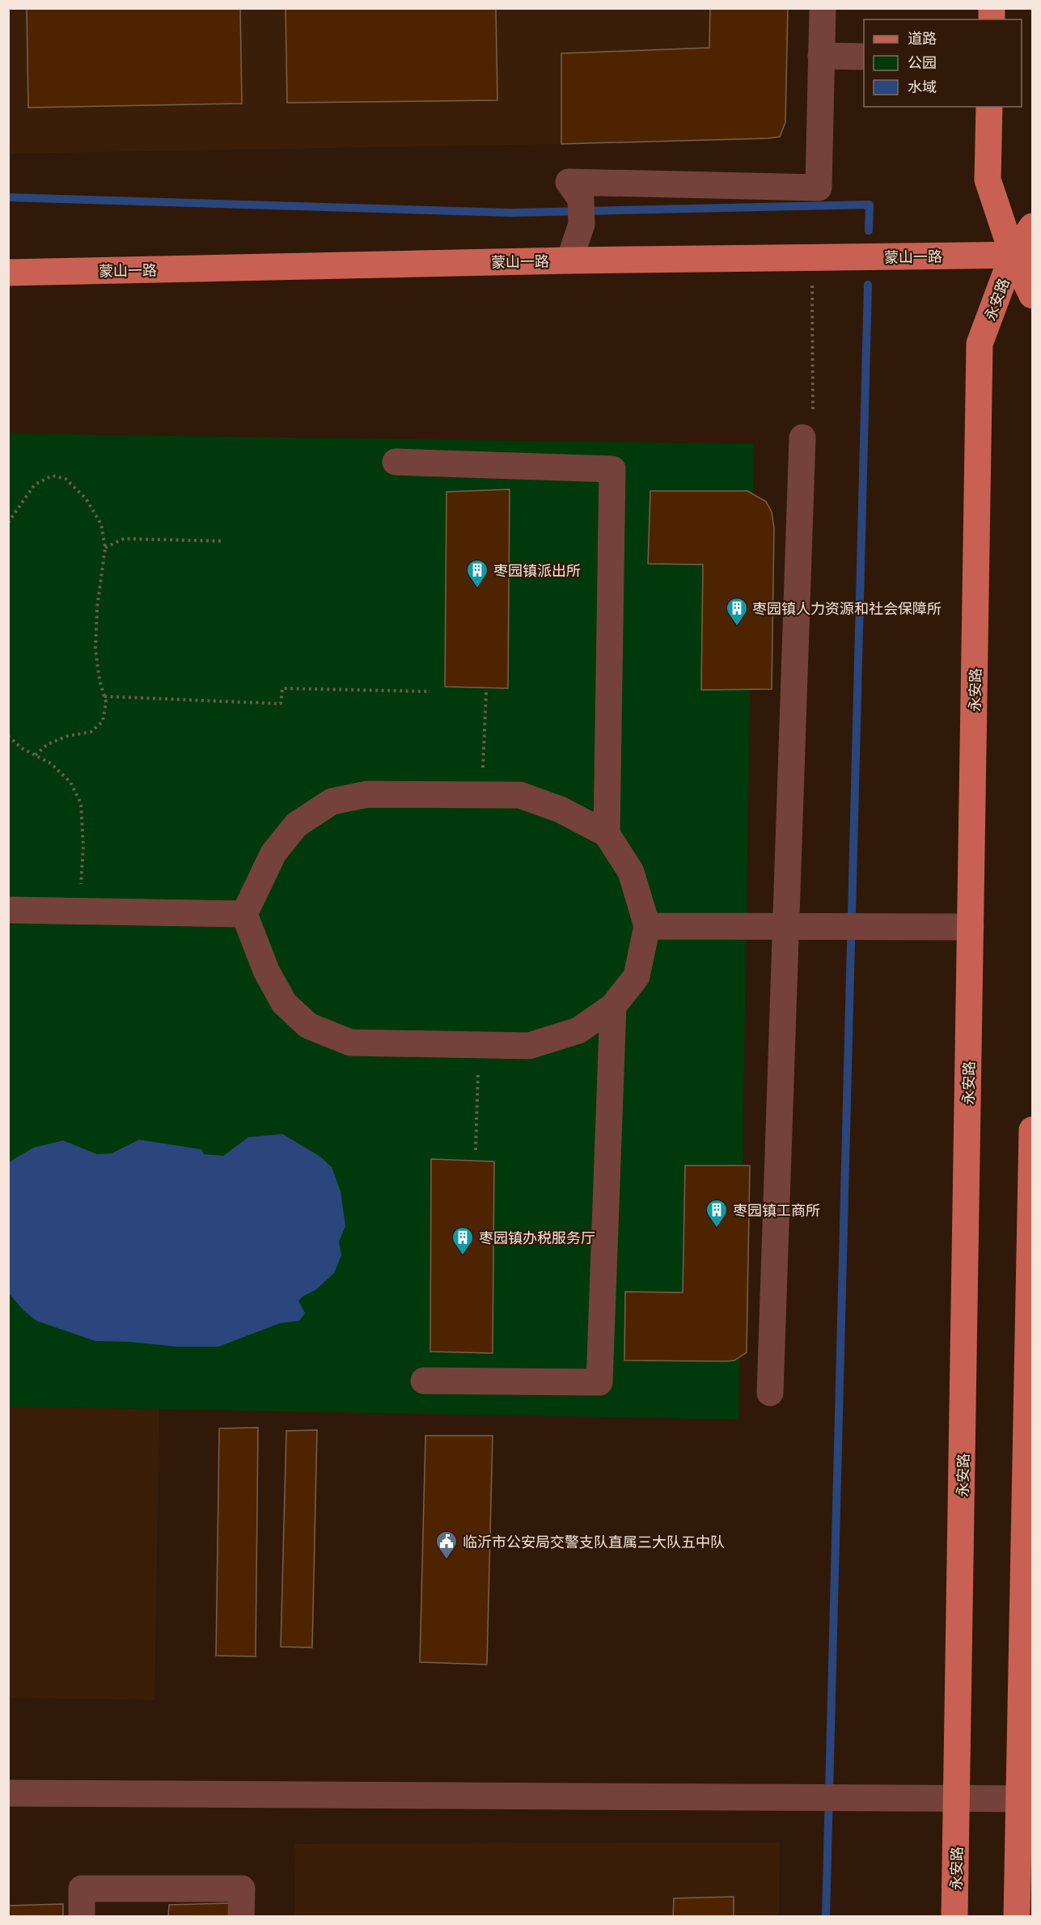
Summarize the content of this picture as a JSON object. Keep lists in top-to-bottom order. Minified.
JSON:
{"streets":{"main road":["蒙山一路","永安路"]},"crossings":[["蒙山一路","永安路"]],"places":{"building":["枣园镇派出所","枣园镇人力资源和社会保障所","枣园镇工商所","枣园镇办税服务厅"],"public building":["临沂市公安局交警支队直属三大队五中队"]},"legend":["道路","公园","水域"]}
